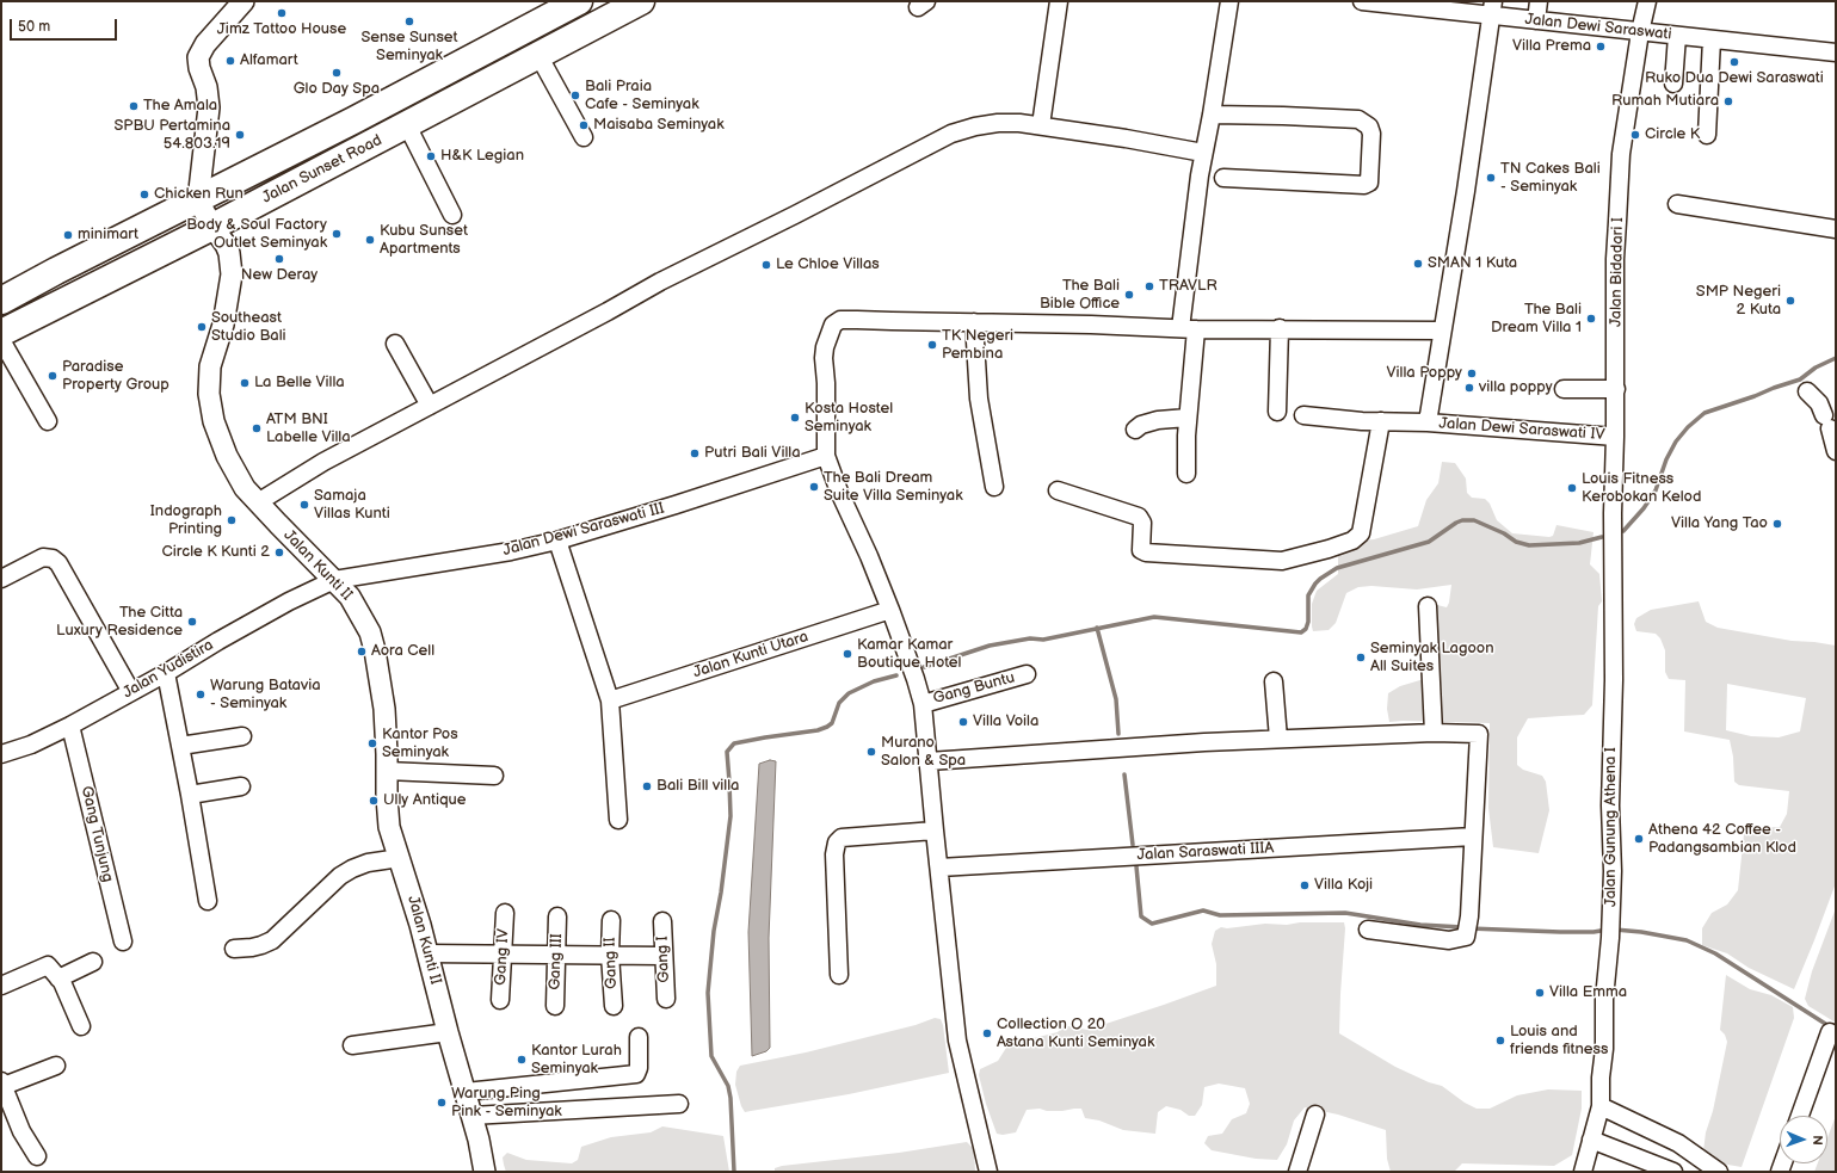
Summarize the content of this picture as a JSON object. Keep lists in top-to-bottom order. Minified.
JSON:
{"streets":{"highway":["Jalan Sunset Road"],"street":["Jalan Dewi Saraswati","Jalan Bidadari I","Jalan Dewi Saraswati IV","Jalan Dewi Saraswati III","Jalan Kunti II","Jalan Kunti Utara","Jalan Yudistira","Gang Buntu","Jalan Gunung Athena I","Gang Tunjung","Jalan Saraswati IIIA","Gang IV","Gang I","Gang III","Gang II"]},"crossings":[["Jalan Dewi Saraswati","Jalan Bidadari I"],["Jalan Sunset Road","Jalan Kunti II"],["Jalan Bidadari I","Jalan Dewi Saraswati IV"],["Jalan Bidadari I","Jalan Gunung Athena I"],["Jalan Dewi Saraswati III","Jalan Kunti II"],["Jalan Dewi Saraswati III","Jalan Yudistira"],["Jalan Kunti II","Jalan Yudistira"],["Jalan Yudistira","Gang Tunjung"]],"places":["Jimz Tattoo House","Sense Sunset Seminyak","Villa Prema","Alfamart","Ruko Dua Dewi Saraswati","Glo Day Spa","Bali Praia Cafe - Seminyak","Rumah Mutiara","The Amala","Maisaba Seminyak","SPBU Pertamina 54.803.19","Circle K","H&K Legian","TN Cakes Bali - Seminyak","Chicken Run","Body & Soul Factory Outlet Seminyak","minimart","Kubu Sunset Apartments","New Deray","SMAN 1 Kuta","Le Chloe Villas","TRAVLR","The Bali Bible Office","SMP Negeri 2 Kuta","The Bali Dream Villa 1","Southeast Studio Bali","TK Negeri Pembina","Villa Poppy","Paradise Property Group","La Belle Villa","villa poppy","Kosta Hostel Seminyak","ATM BNI Labelle Villa","Putri Bali Villa","The Bali Dream Suite Villa Seminyak","Louis Fitness Kerobokan Kelod","Samaja Villas Kunti","Indograph Printing","Villa Yang Tao","Circle K Kunti 2","The Citta Luxury Residence","Aora Cell","Kamar Kamar Boutique Hotel","Seminyak Lagoon All Suites","Warung Batavia - Seminyak","Villa Voila","Kantor Pos Seminyak","Murano Salon & Spa","Bali Bill villa","Ully Antique","Athena 42 Coffee - Padangsambian Klod","Villa Koji","Villa Emma","Collection O 20 Astana Kunti Seminyak","Louis and friends fitness","Kantor Lurah Seminyak","Warung Ping Pink - Seminyak"],"scale_bar":"50 m","north":"right"}
